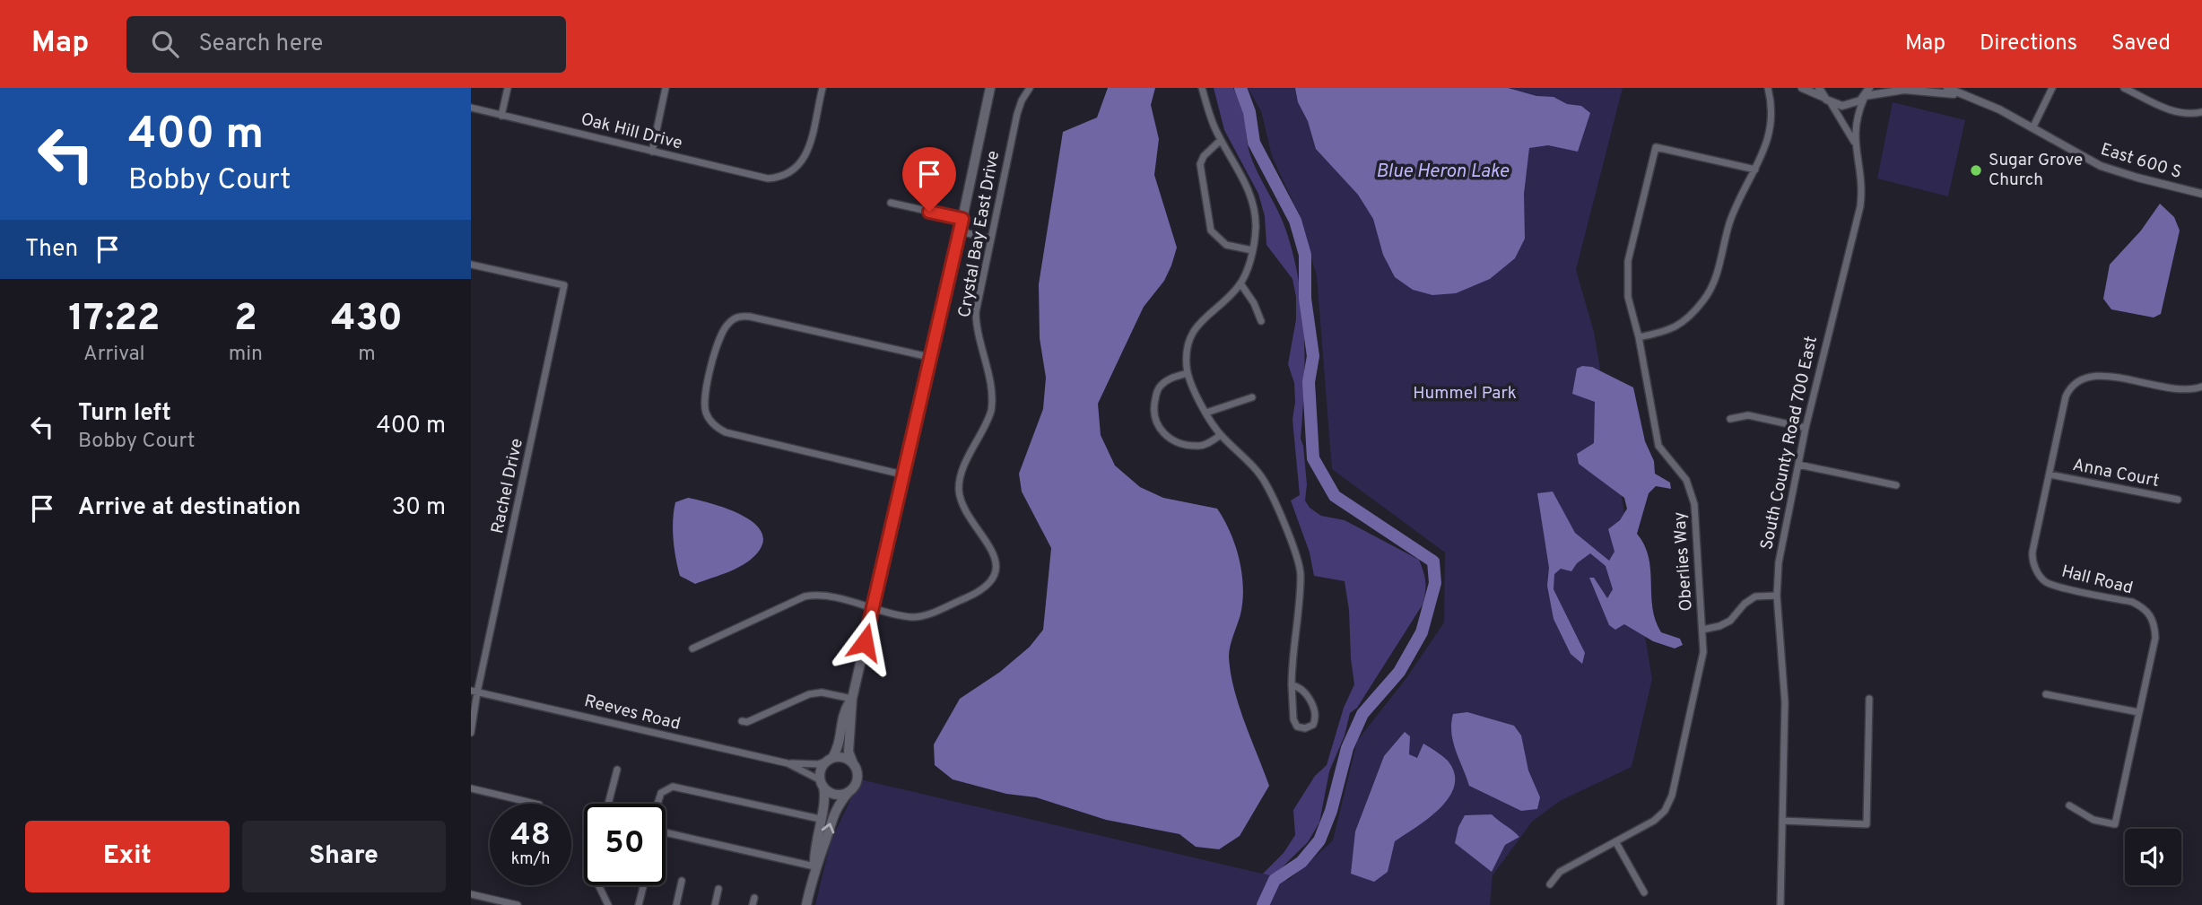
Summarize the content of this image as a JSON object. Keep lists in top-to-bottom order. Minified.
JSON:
{"streets":{"street":["Oak Hill Drive","East 600 S","Crystal Bay East Drive","South County Road 700 East","Anna Court","Rachel Drive","Oberlies Way","Hall Road","Reeves Road"]},"crossings":[["Anna Court","Hall Road"],["Rachel Drive","Reeves Road"]],"water":["Blue Heron Lake"],"parks":["Hummel Park"],"places":["Sugar Grove Church"],"page":{"header":"Map","search":"Search here","nav":["Map","Directions","Saved"],"turn":["400 m","Bobby Court"],"then":"Then","eta":["17:22","Arrival","2","min","430","m"],"list":[{"name":"Turn left","note":"Bobby Court","value":"400 m"},{"name":"Arrive at destination","value":"30 m"}],"speed":"48 km/h","limit":"50","buttons":["Exit","Share"]}}
